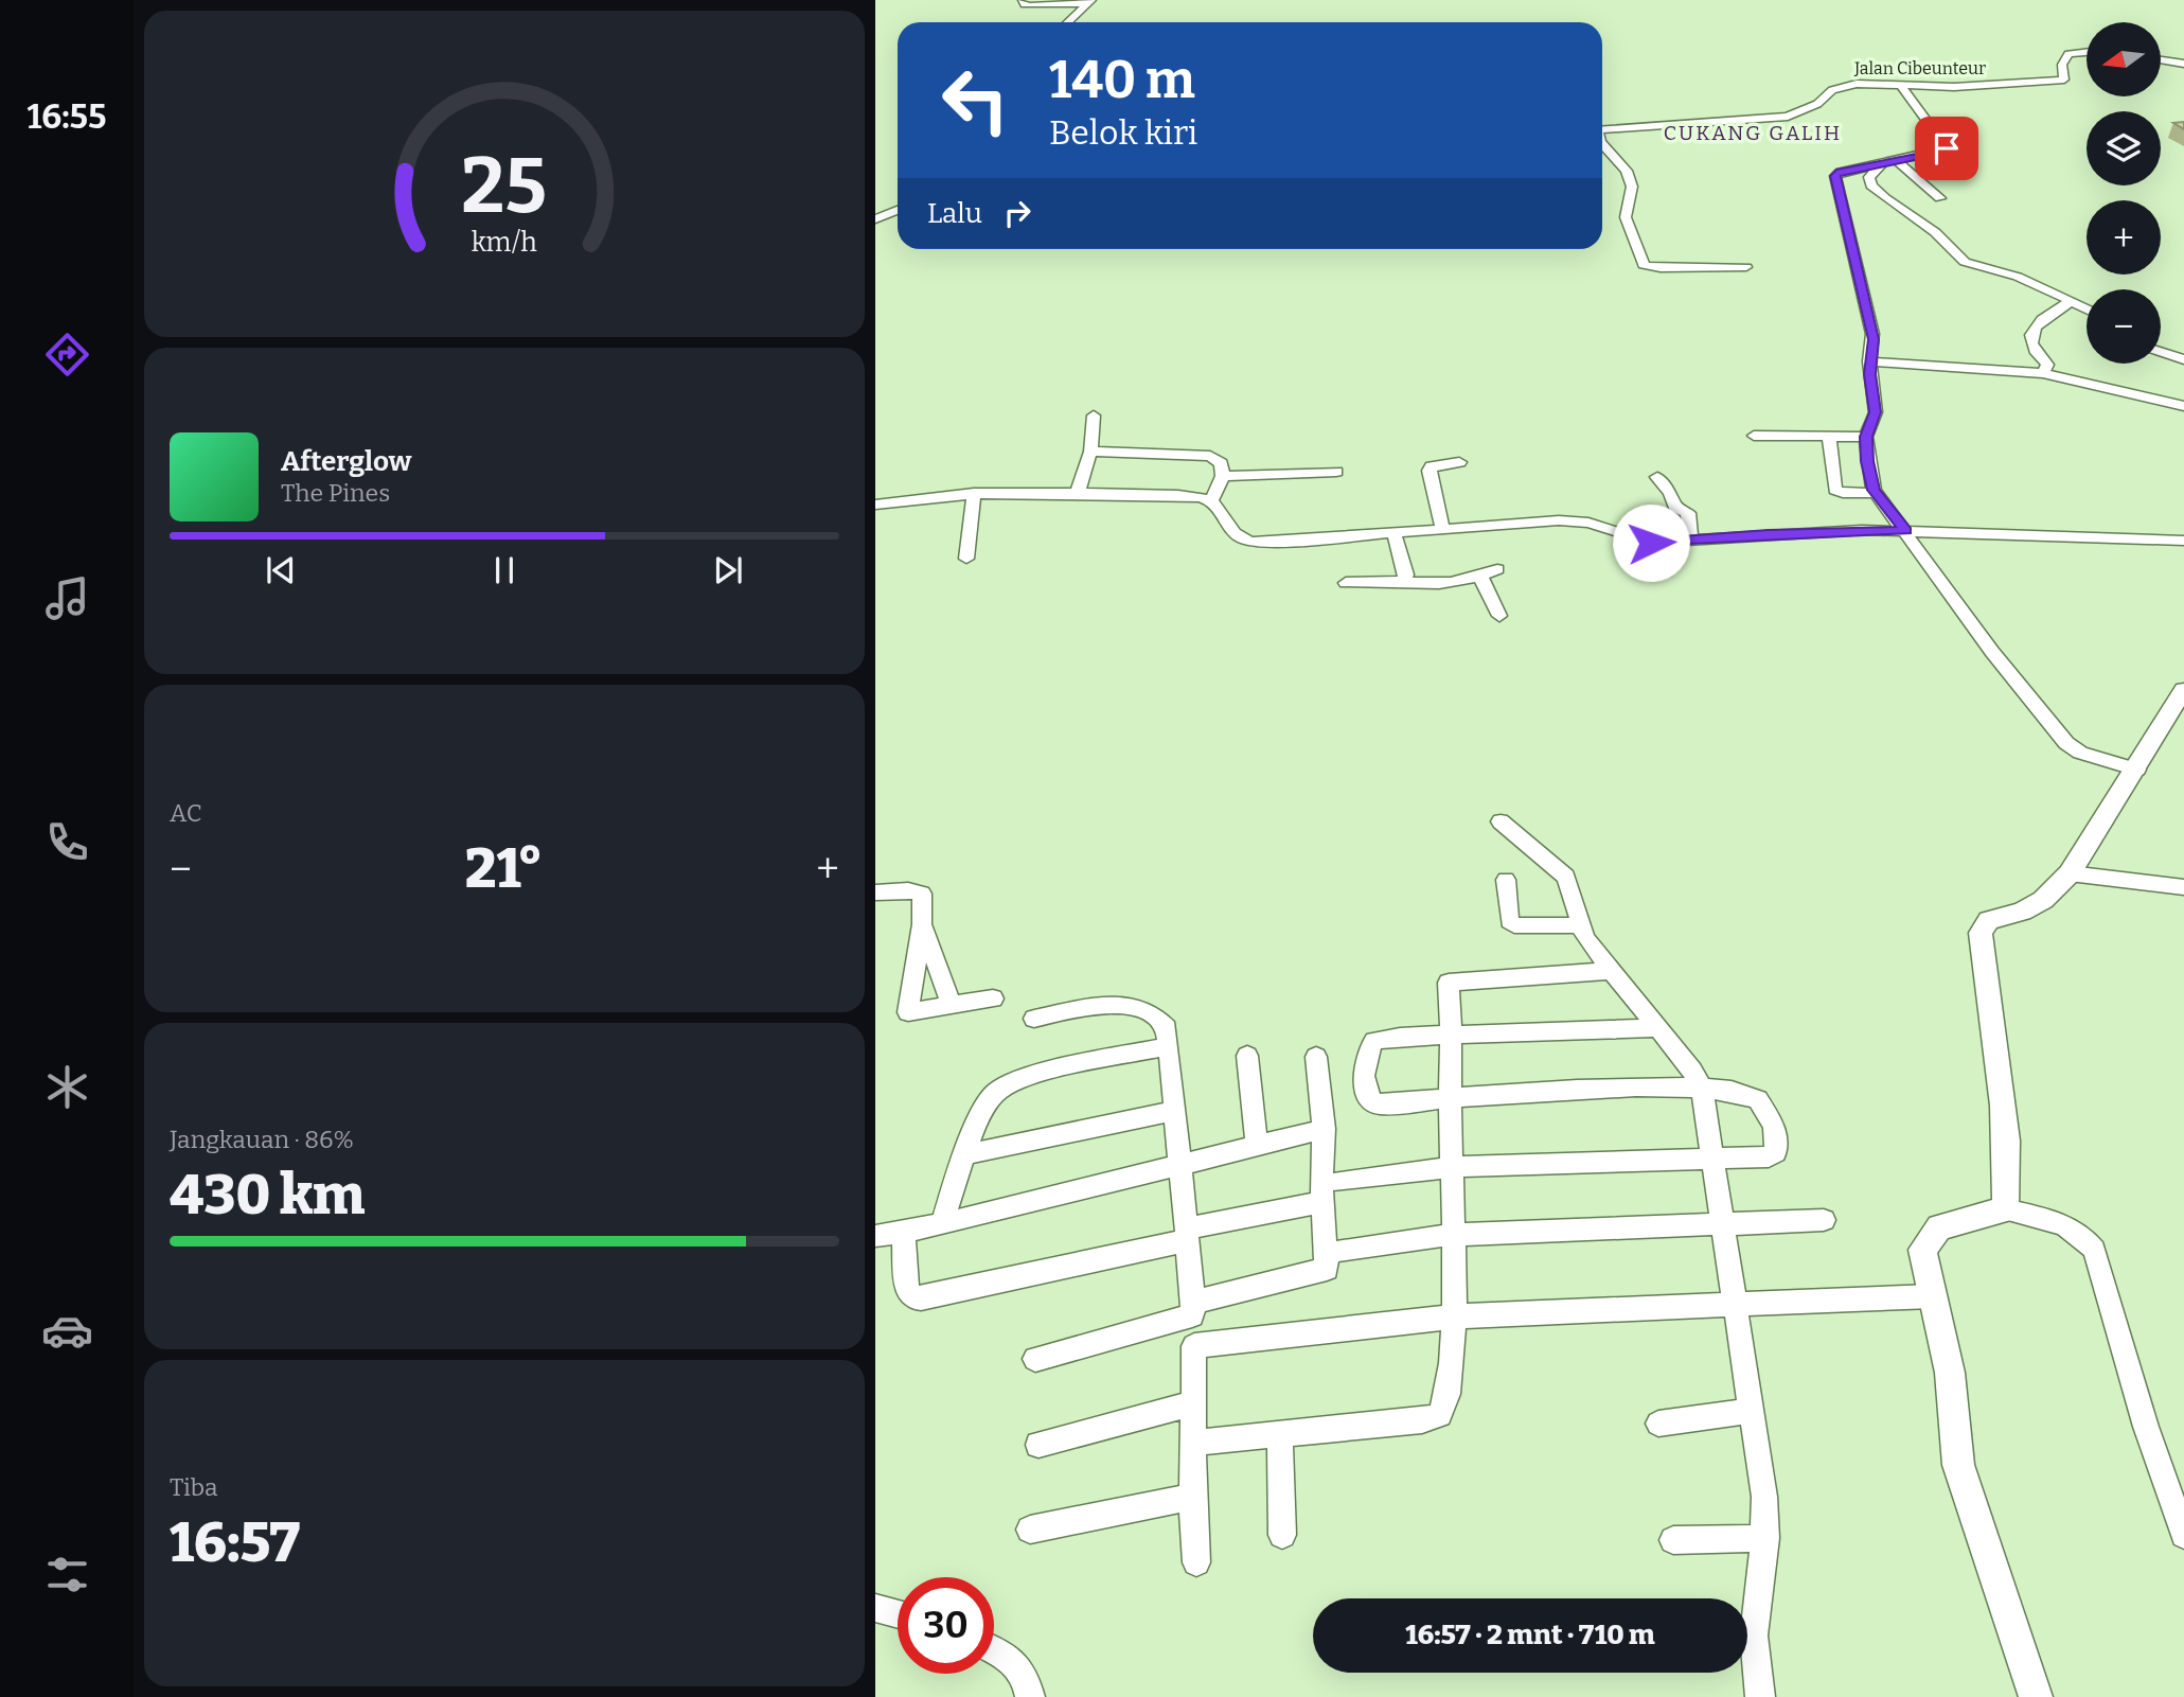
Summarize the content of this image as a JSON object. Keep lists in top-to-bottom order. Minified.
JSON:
{"streets":{"street":["Jalan Cibeunteur"]},"districts":["CUKANG GALIH"],"north":"left","page":{"tabs":"16:55","map_buttons":["+","−"],"turn":["140 m","Belok kiri"],"then":"Lalu","song":["Afterglow","The Pines"],"tile":["AC",["Jangkauan · 86%","430 km"],["Tiba","16:57"]],"heat":["−","21°","+"],"limit":"30","trip":"16:57 · 2 mnt · 710 m","gauge":["25","km/h"]}}
